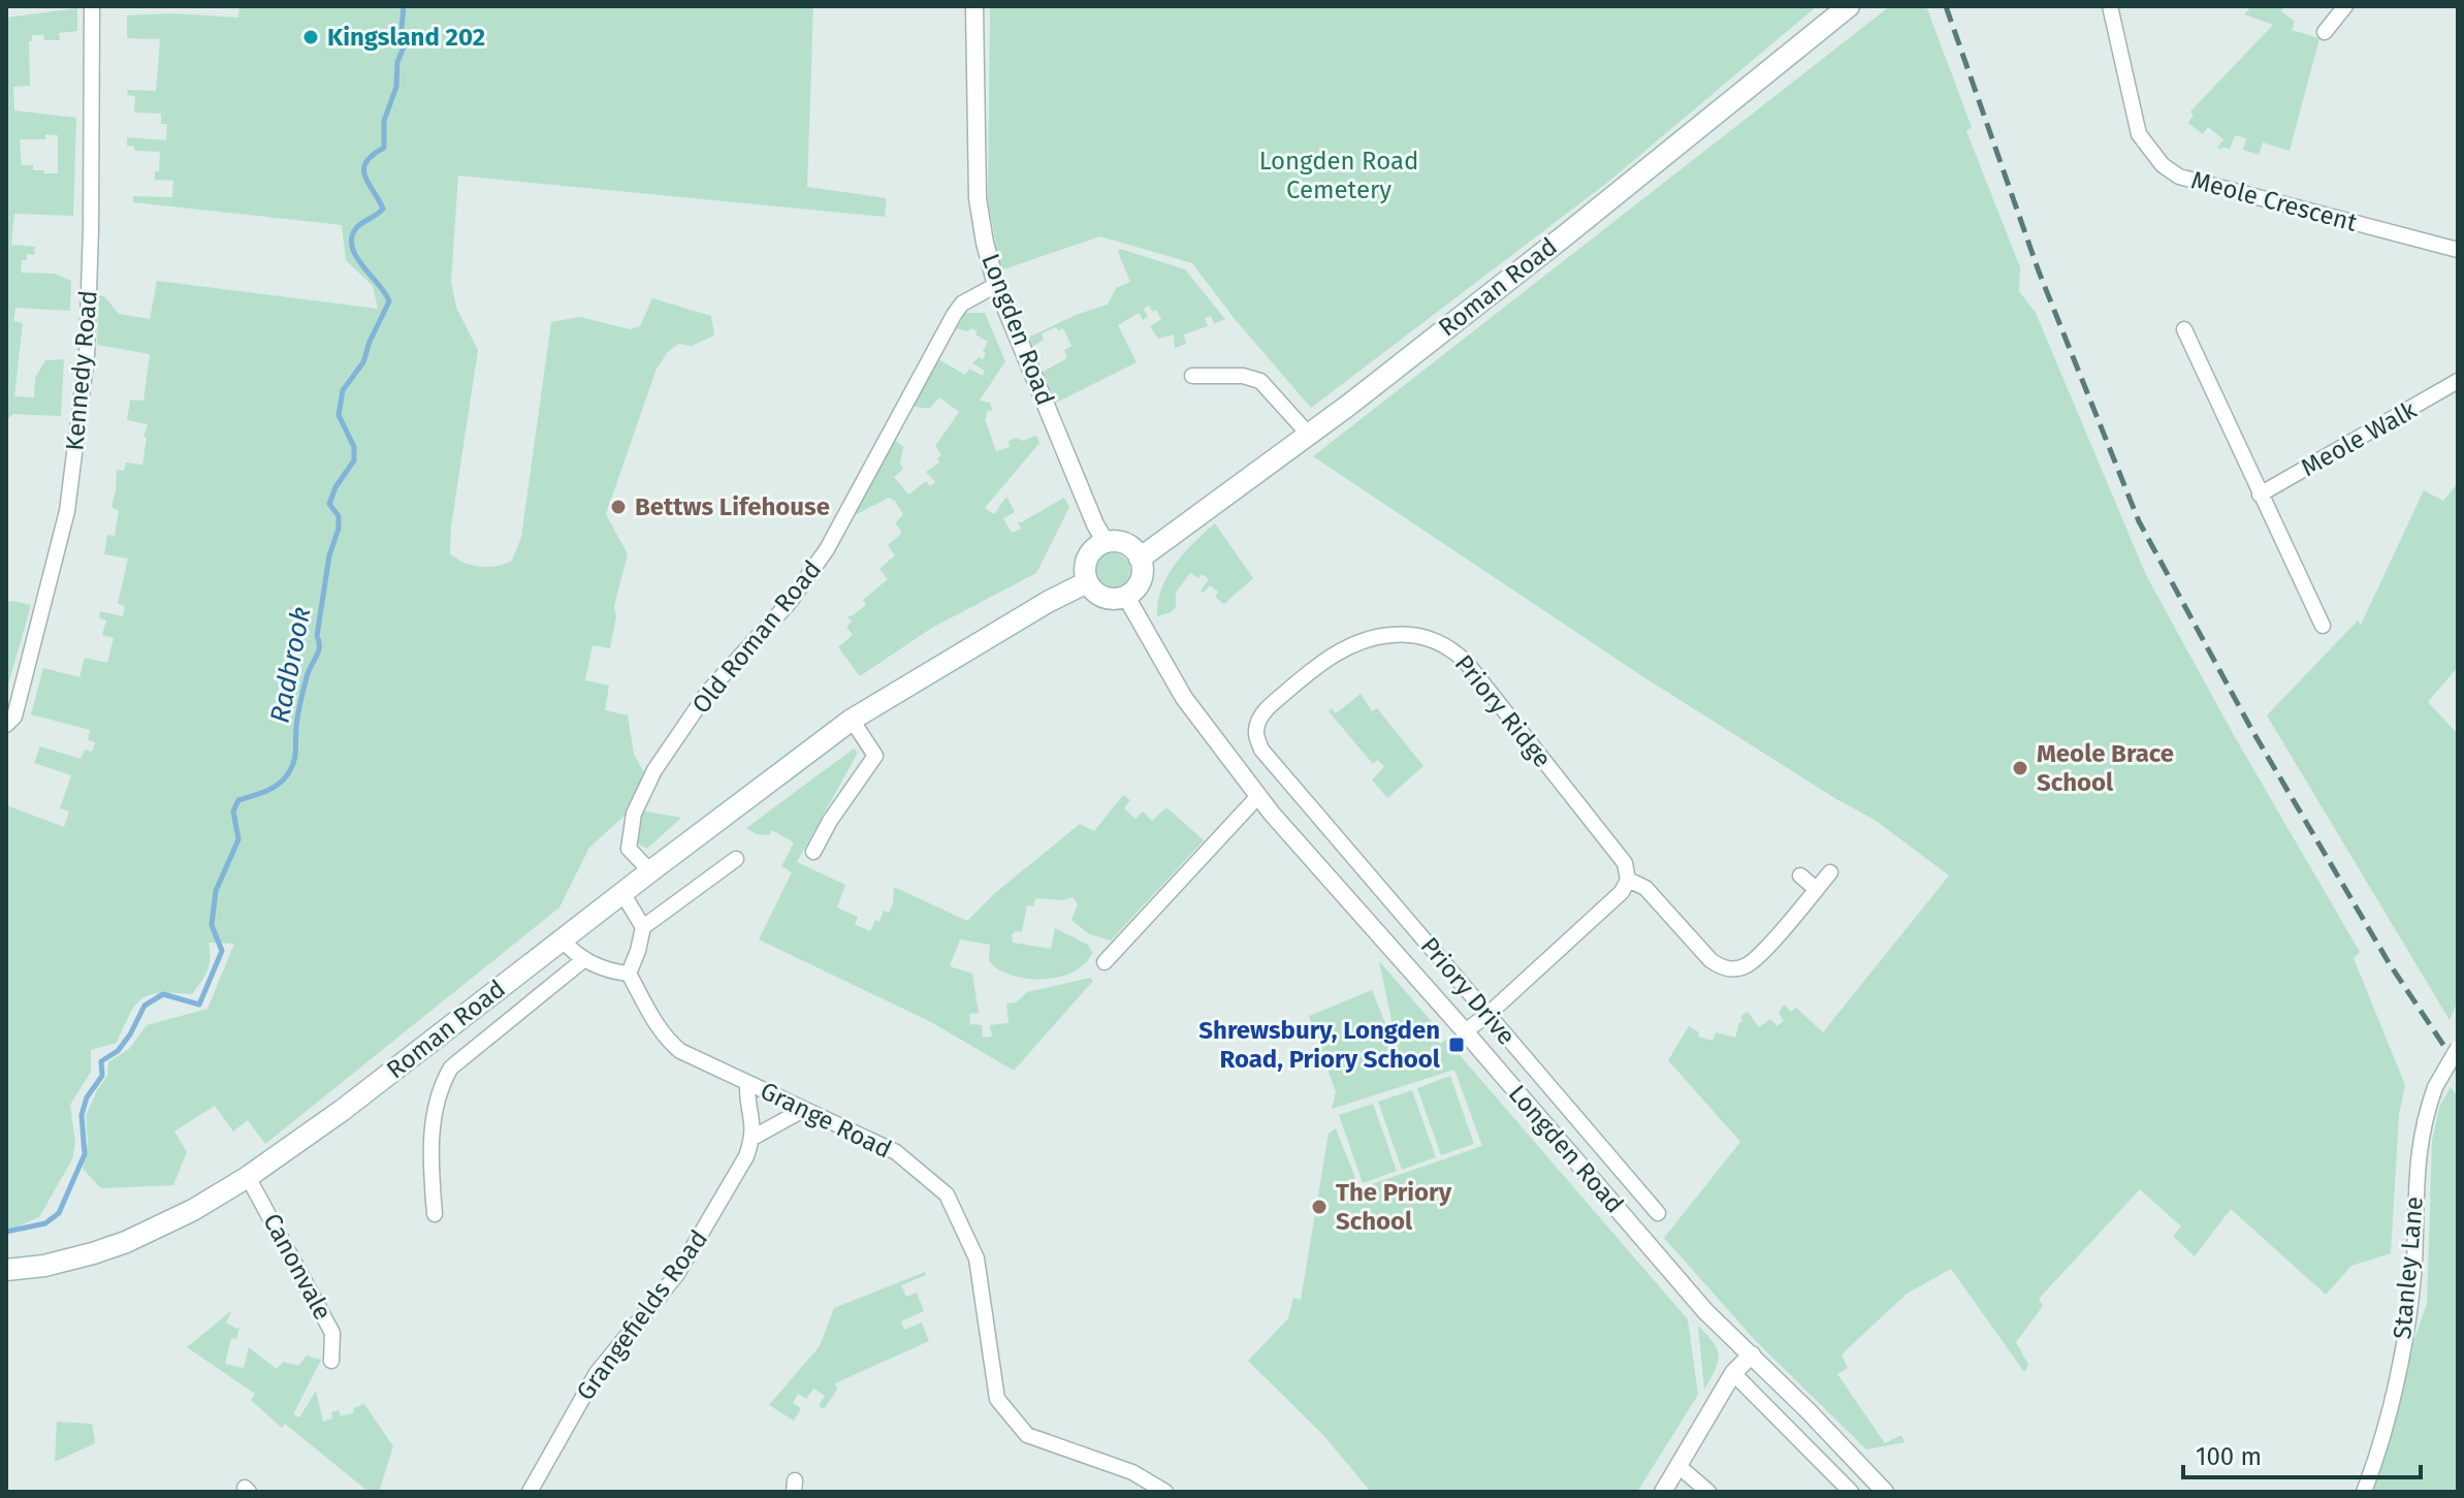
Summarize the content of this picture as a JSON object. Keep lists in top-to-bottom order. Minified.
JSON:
{"streets":{"main road":["Roman Road"],"street":["Meole Crescent","Longden Road","Kennedy Road","Meole Walk","Old Roman Road","Priory Ridge","Priory Drive","Grange Road","Canonvale","Stanley Lane","Grangefields Road"]},"crossings":[["Roman Road","Longden Road"],["Roman Road","Old Roman Road"],["Roman Road","Canonvale"],["Longden Road","Old Roman Road"],["Priory Ridge","Priory Drive"],["Grange Road","Grangefields Road"]],"water":["Radbrook"],"parks":["Longden Road Cemetery"],"places":{"other":["Kingsland 202","Bettws Lifehouse","Meole Brace School","The Priory School"],"transit":["Shrewsbury, Longden Road, Priory School"]},"scale_bar":"100 m"}
